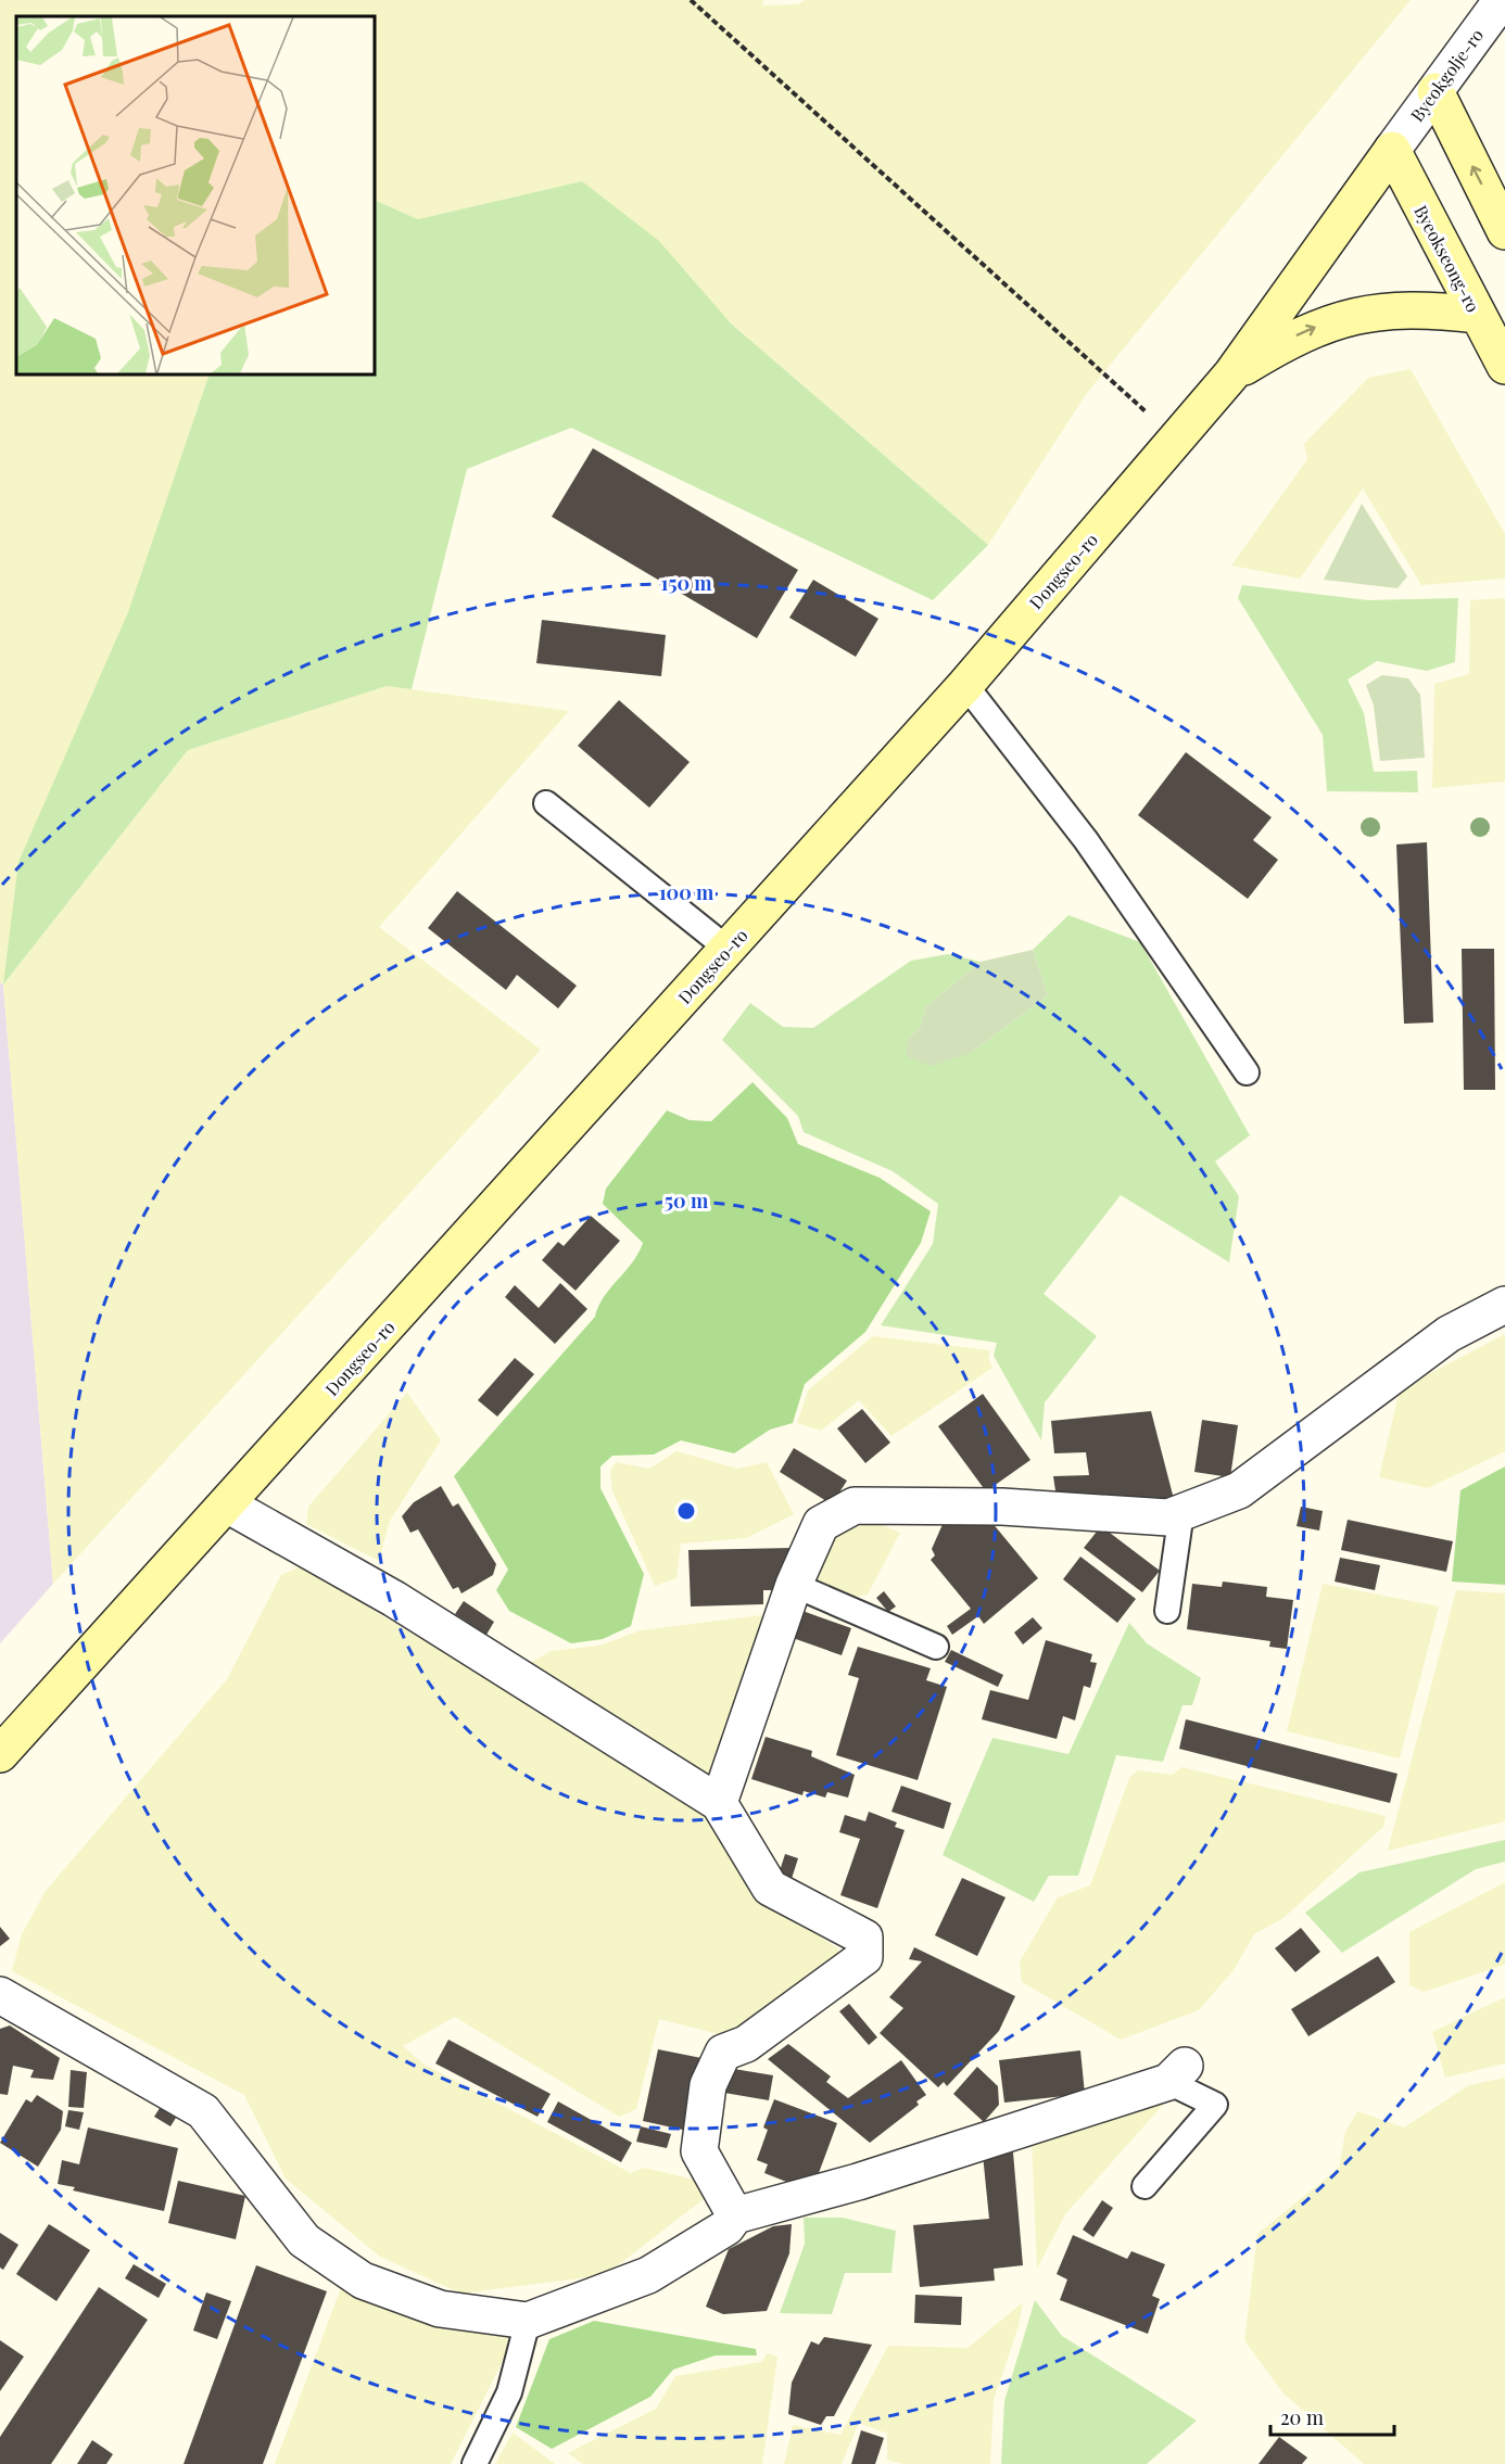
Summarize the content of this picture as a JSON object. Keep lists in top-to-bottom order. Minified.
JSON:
{"streets":{"main road":["Byeokseong-ro","Dongseo-ro"],"street":["Byeokgolje-ro"]},"crossings":[["Byeokgolje-ro","Byeokseong-ro"],["Byeokgolje-ro","Dongseo-ro"],["Byeokseong-ro","Dongseo-ro"]],"scale_bar":"20 m","rings":["150 m","100 m","50 m"]}
